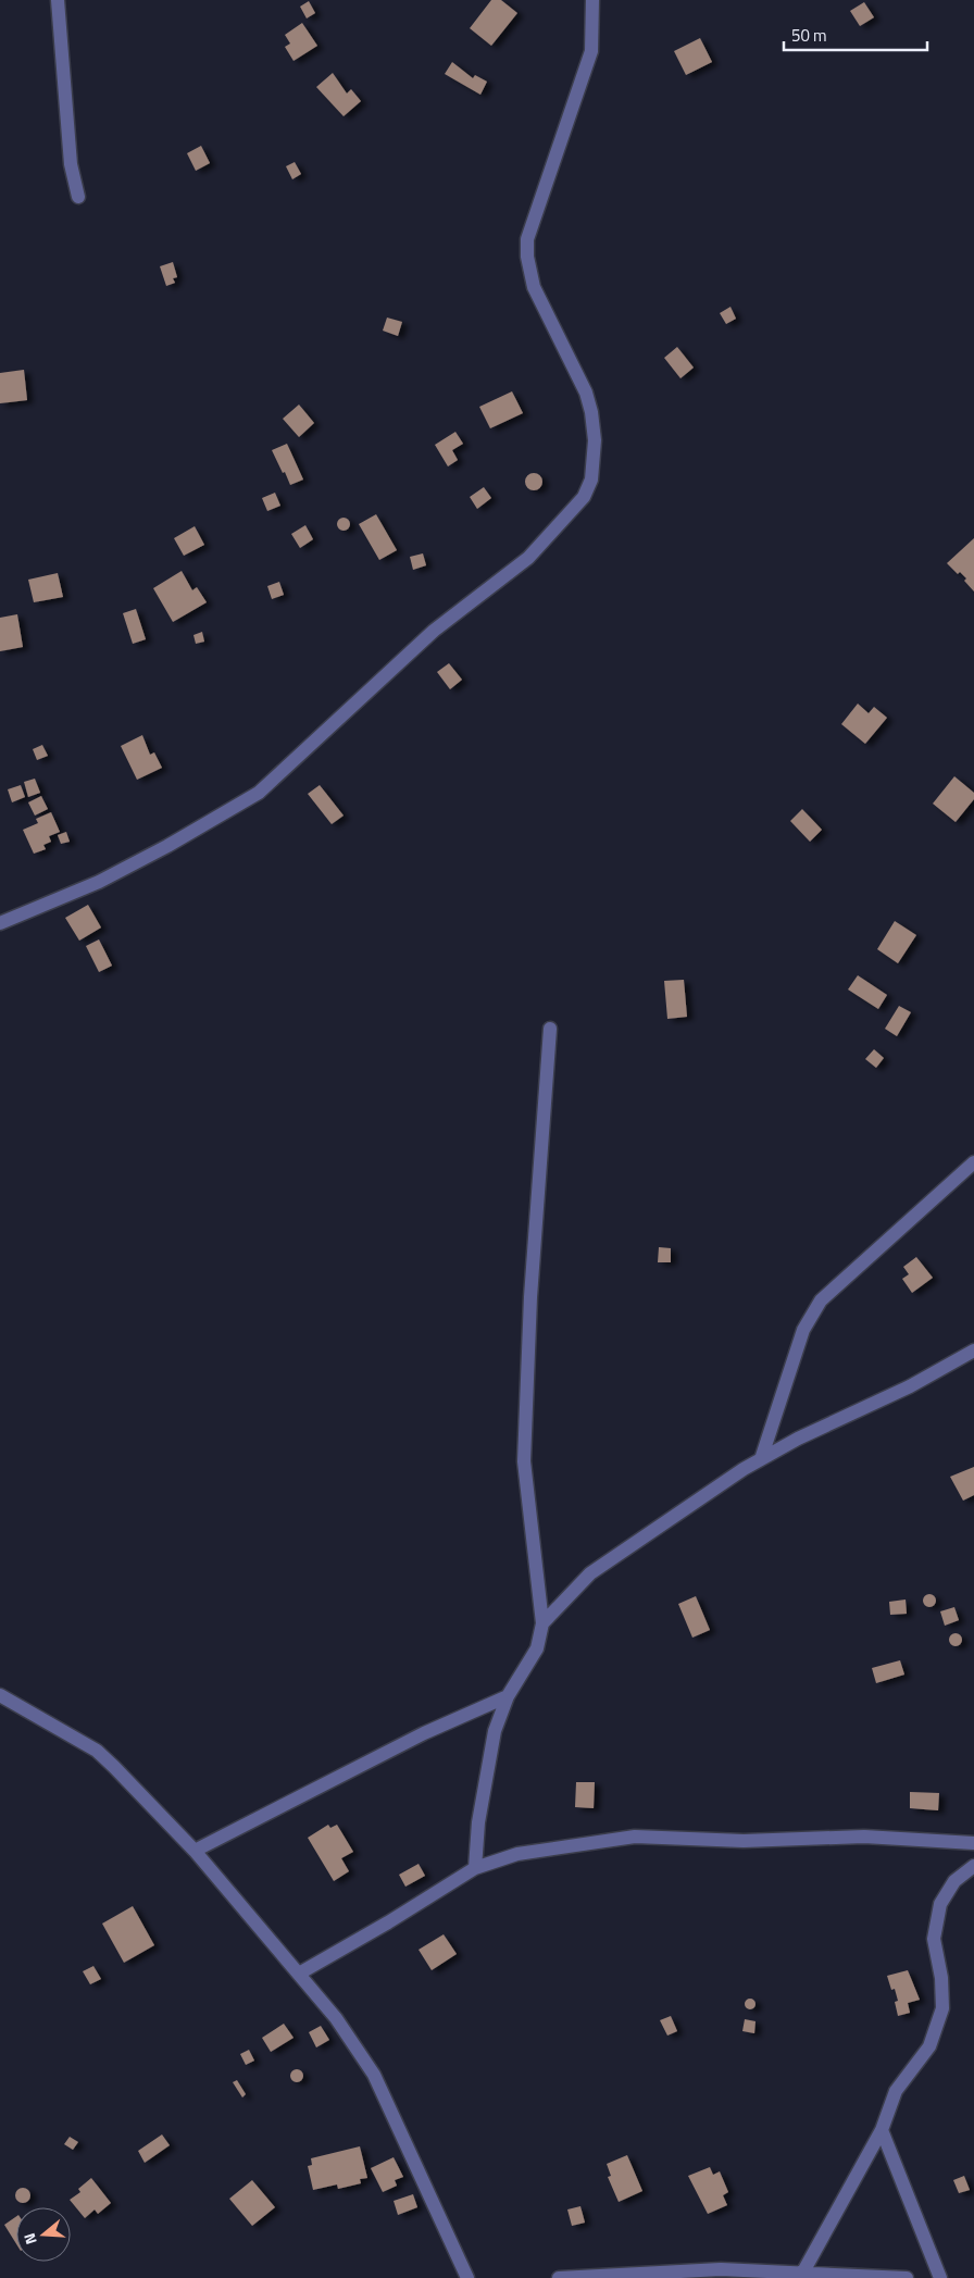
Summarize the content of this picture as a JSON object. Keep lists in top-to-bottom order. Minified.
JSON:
{"scale_bar":"50 m","north":"left"}
